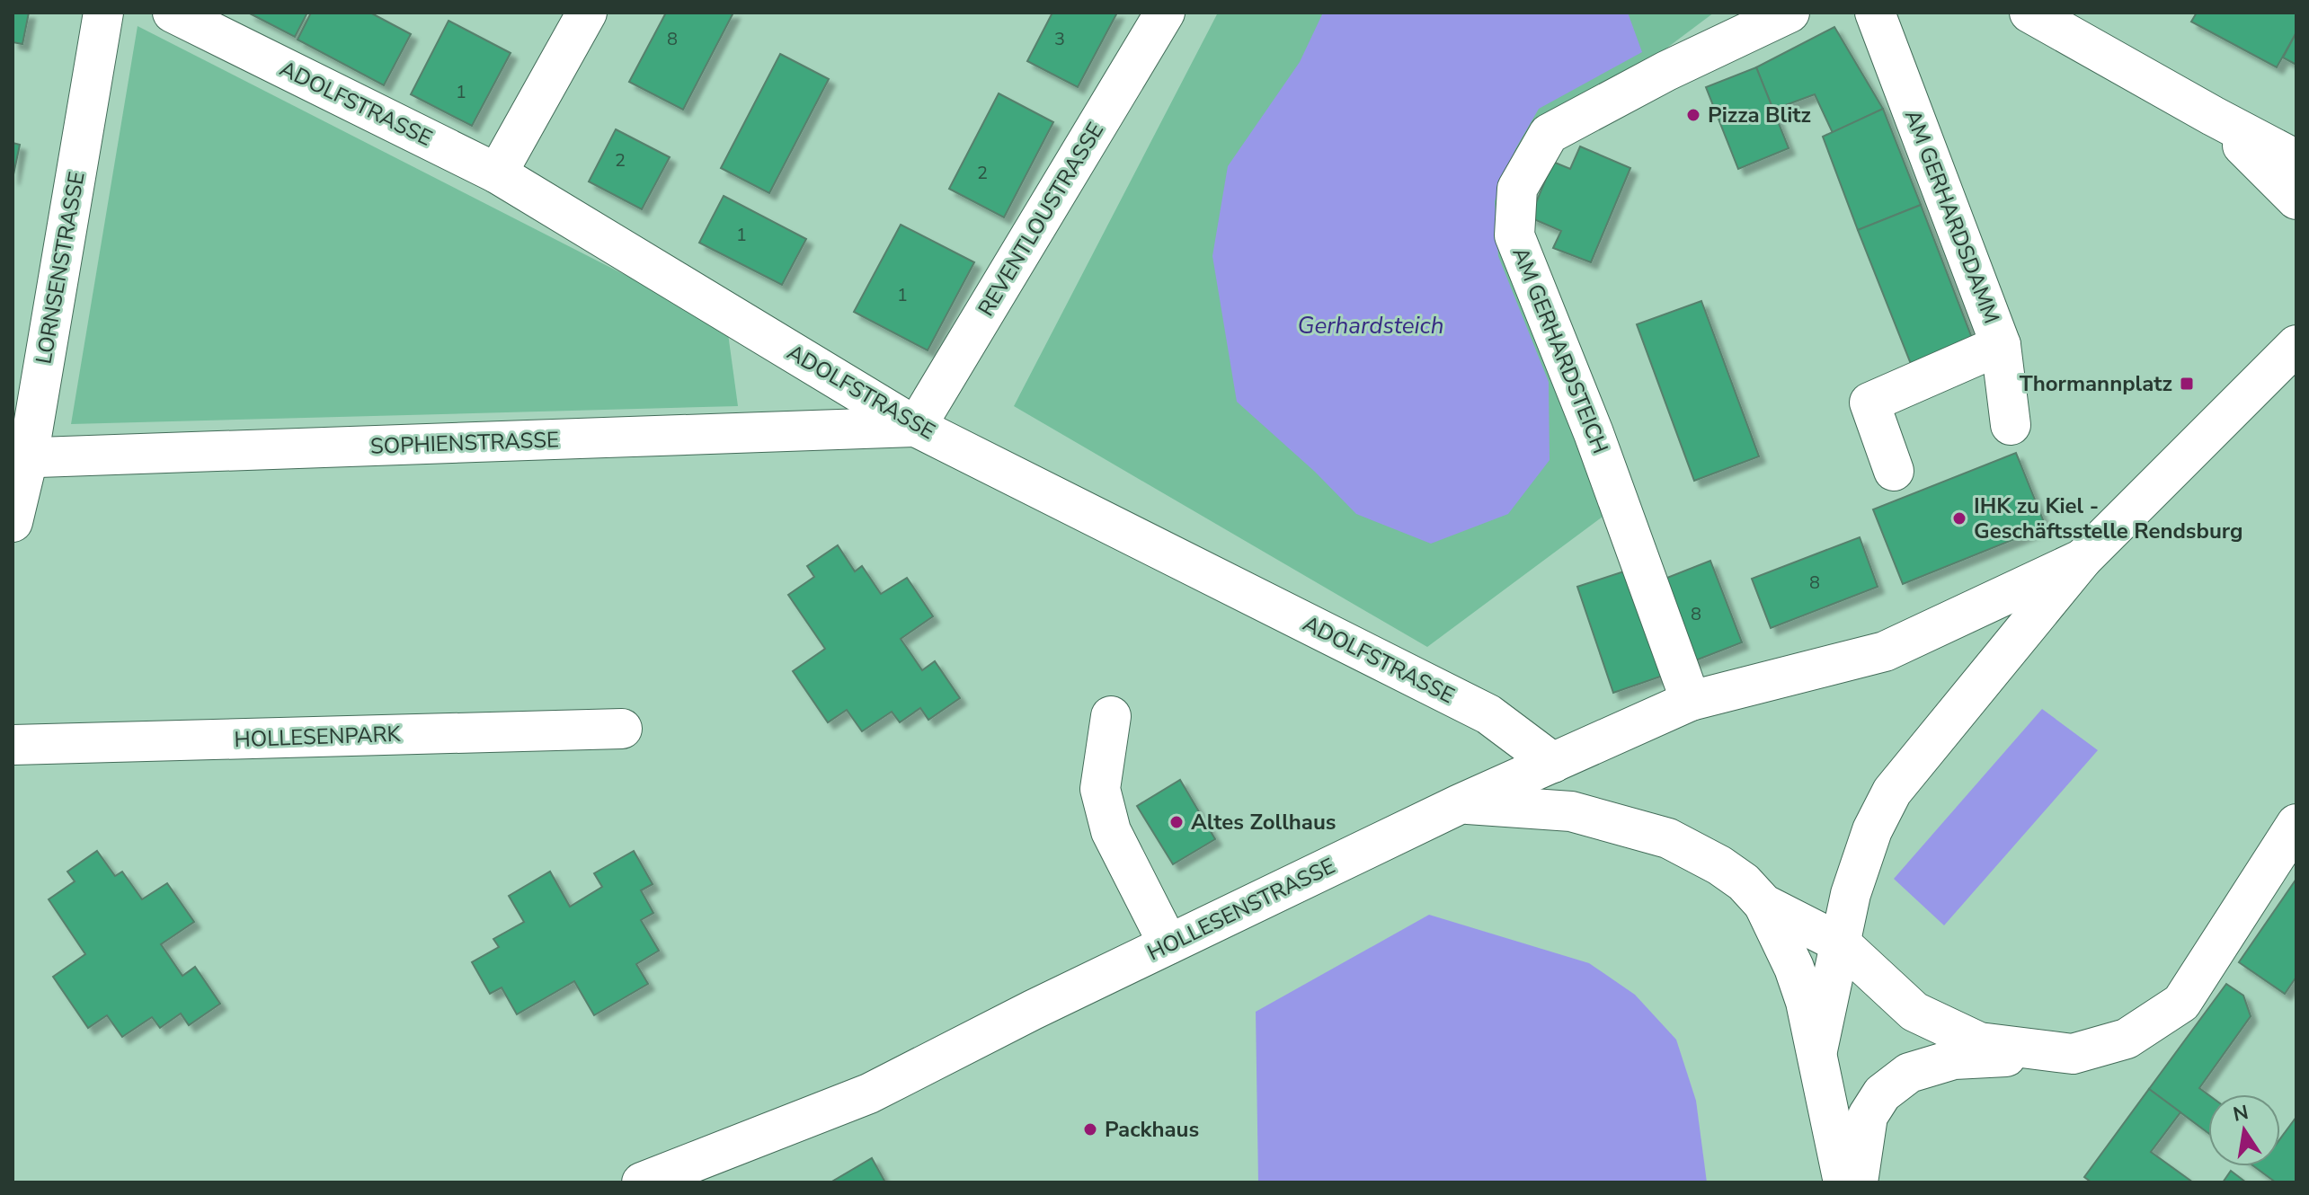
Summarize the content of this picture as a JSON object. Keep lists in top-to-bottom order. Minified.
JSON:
{"streets":{"street":["ADOLFSTRASSE","AM GERHARDSDAMM","REVENTLOUSTRASSE","LORNSENSTRASSE","AM GERHARDSTEICH","SOPHIENSTRASSE","HOLLESENPARK","HOLLESENSTRASSE"]},"crossings":[["ADOLFSTRASSE","REVENTLOUSTRASSE"],["ADOLFSTRASSE","SOPHIENSTRASSE"],["REVENTLOUSTRASSE","SOPHIENSTRASSE"],["LORNSENSTRASSE","SOPHIENSTRASSE"]],"water":["Gerhardsteich"],"places":{"other":["Pizza Blitz","IHK zu Kiel - Geschäftsstelle Rendsburg","Altes Zollhaus","Packhaus"],"transit":["Thormannplatz"]},"house_numbers":["8","3","1","2","2","1","1","8","8"],"north":"top"}
